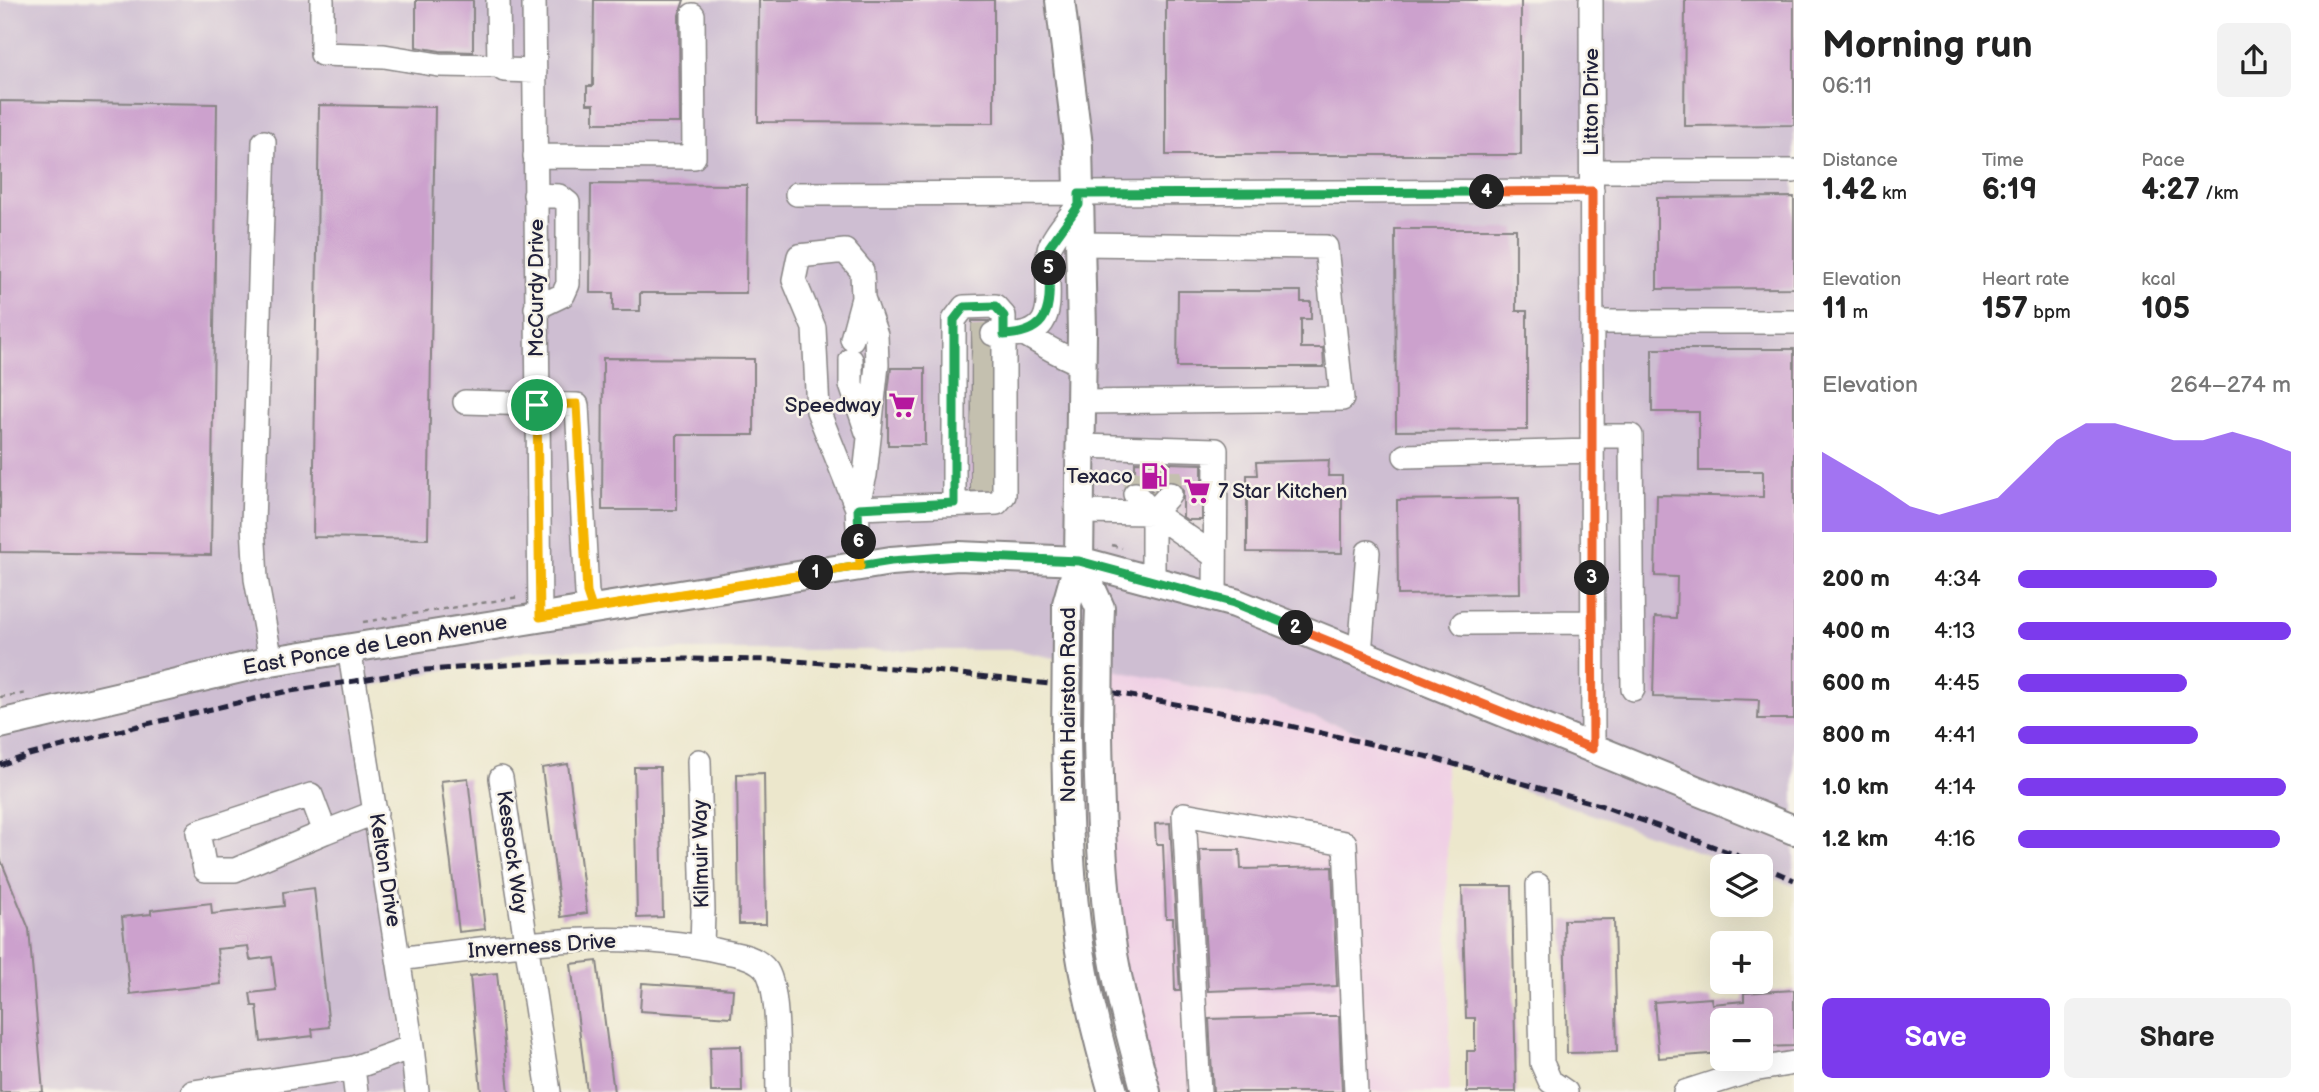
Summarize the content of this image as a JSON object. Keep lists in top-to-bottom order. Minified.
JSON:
{"streets":{"main road":["East Ponce de Leon Avenue","North Hairston Road"],"street":["Litton Drive","McCurdy Drive","Kessock Way","Kilmuir Way","Kelton Drive","Inverness Drive"]},"crossings":[["Litton Drive","East Ponce de Leon Avenue"],["McCurdy Drive","East Ponce de Leon Avenue"],["East Ponce de Leon Avenue","North Hairston Road"],["East Ponce de Leon Avenue","Kelton Drive"],["Kessock Way","Inverness Drive"],["Kilmuir Way","Inverness Drive"],["Kelton Drive","Inverness Drive"]],"places":{"supermarket":["Speedway","7 Star Kitchen"],"fuel station":["Texaco"]},"page":{"heading":["Morning run","06:11"],"stats":[["Distance","1.42 km"],["Time","6:19"],["Pace","4:27 /km"],["Elevation","11 m"],["Heart rate","157 bpm"],["kcal","105"]],"pins":["4","5","6","1","3","2"],"chart":["Elevation","264–274 m"],"list":[{"name":"200 m","note":"4:34"},{"name":"400 m","note":"4:13"},{"name":"600 m","note":"4:45"},{"name":"800 m","note":"4:41"},{"name":"1.0 km","note":"4:14"},{"name":"1.2 km","note":"4:16"}],"map_buttons":["+","−"],"buttons":["Save","Share"]}}
